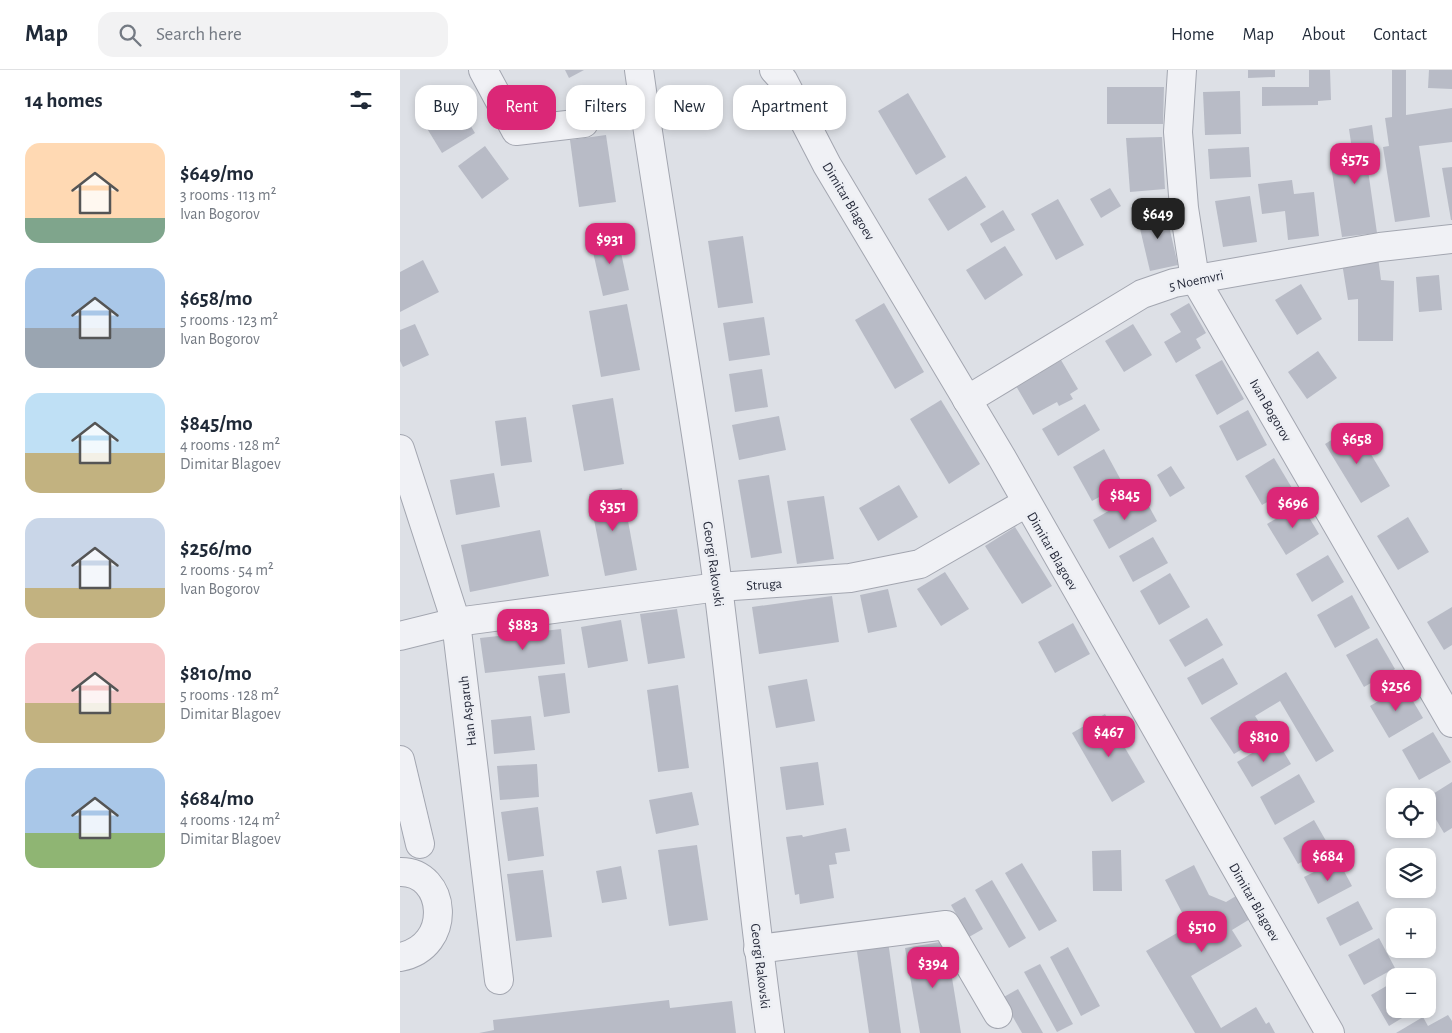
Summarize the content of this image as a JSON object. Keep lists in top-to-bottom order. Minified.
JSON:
{"streets":{"street":["Dimitar Blagoev","5 Noemvri","Ivan Bogorov","Georgi Rakovski","Struga","Han Asparuh"]},"crossings":[["Dimitar Blagoev","5 Noemvri"],["Dimitar Blagoev","Struga"],["5 Noemvri","Ivan Bogorov"],["Georgi Rakovski","Struga"],["Struga","Han Asparuh"]],"page":{"header":"Map","search":"Search here","nav":["Home","Map","About","Contact"],"heading":"14 homes","chip":["Buy","Rent","Filters","New","Apartment"],"list":[{"name":"$649/mo","note":"3 rooms · 113 m² · Ivan Bogorov"},{"name":"$658/mo","note":"5 rooms · 123 m² · Ivan Bogorov"},{"name":"$845/mo","note":"4 rooms · 128 m² · Dimitar Blagoev"},{"name":"$256/mo","note":"2 rooms · 54 m² · Ivan Bogorov"},{"name":"$810/mo","note":"5 rooms · 128 m² · Dimitar Blagoev"},{"name":"$684/mo","note":"4 rooms · 124 m² · Dimitar Blagoev"}],"price":["$575","$649","$931","$658","$845","$696","$351","$883","$256","$467","$810","$684","$510","$394"],"map_buttons":["+","−"]}}
